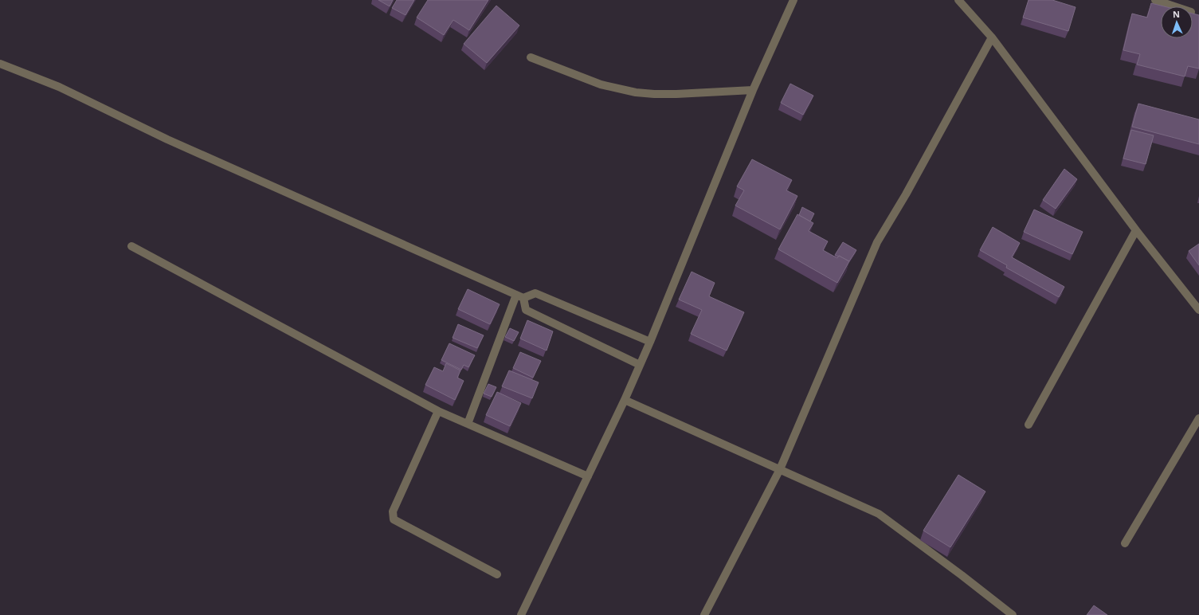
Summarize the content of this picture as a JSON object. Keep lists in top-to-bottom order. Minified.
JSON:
{"north":"top"}
